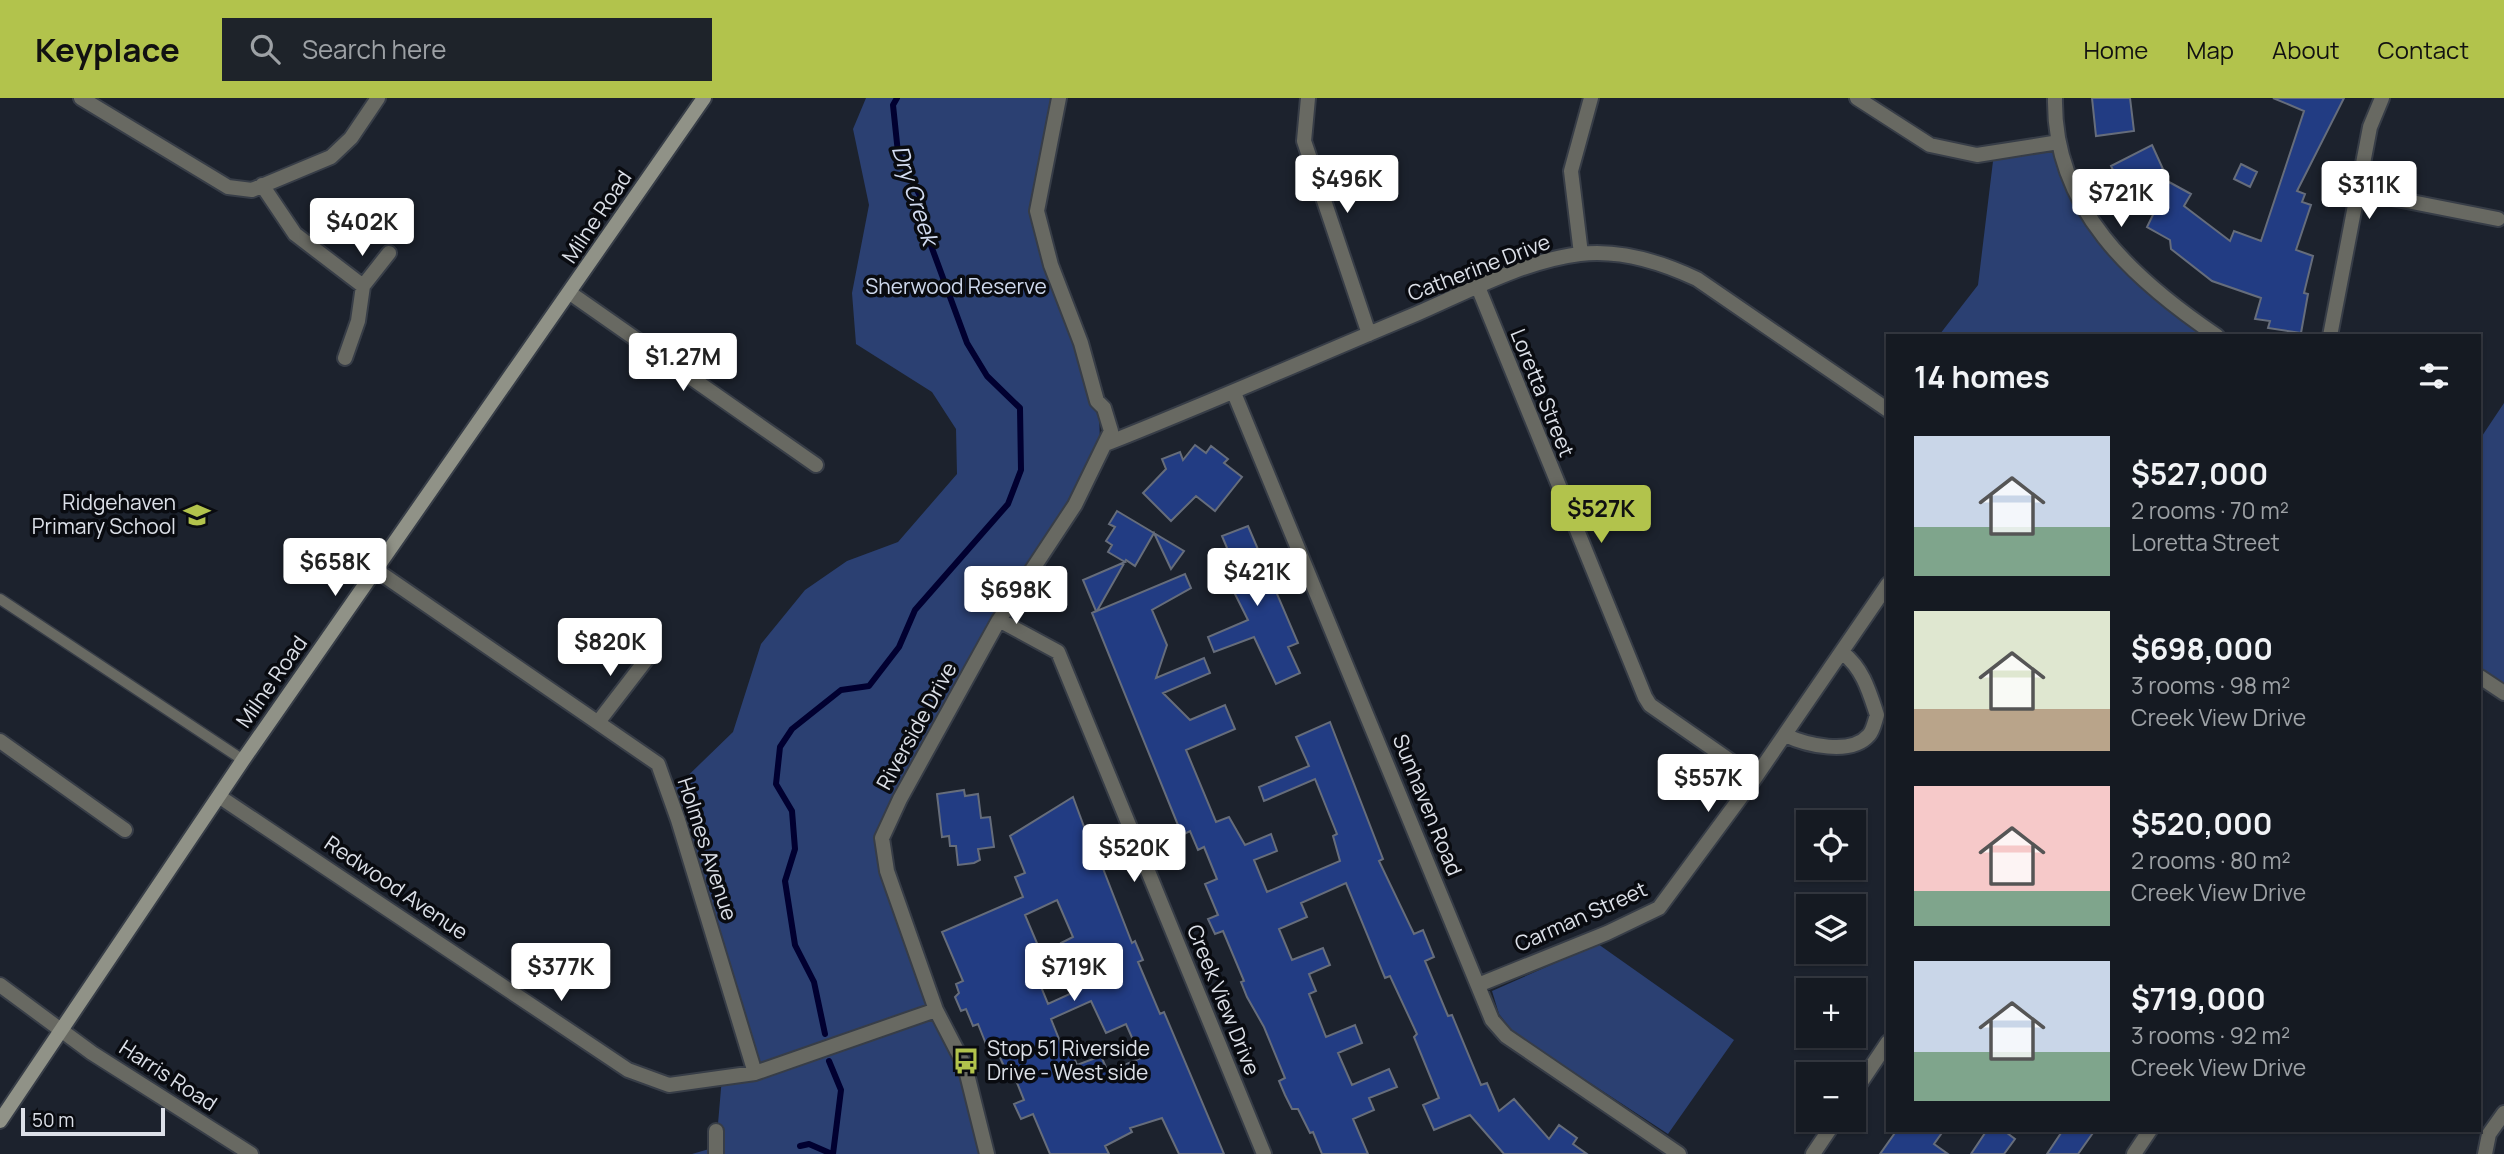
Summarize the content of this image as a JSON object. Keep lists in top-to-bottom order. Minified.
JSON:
{"streets":{"main road":["Milne Road"],"street":["Catherine Drive","Loretta Street","Riverside Drive","Sunhaven Road","Holmes Avenue","Redwood Avenue","Carman Street","Creek View Drive","Harris Road"]},"crossings":[["Milne Road","Holmes Avenue"],["Milne Road","Redwood Avenue"],["Milne Road","Harris Road"],["Catherine Drive","Loretta Street"],["Catherine Drive","Riverside Drive"],["Catherine Drive","Sunhaven Road"],["Loretta Street","Carman Street"],["Riverside Drive","Redwood Avenue"],["Riverside Drive","Creek View Drive"],["Sunhaven Road","Carman Street"],["Holmes Avenue","Redwood Avenue"]],"water":["Dry Creek"],"parks":["Sherwood Reserve"],"places":{"school or university":["Ridgehaven Primary School"],"bus stop":["Stop 51 Riverside Drive - West side"]},"scale_bar":"50 m","page":{"header":"Keyplace","search":"Search here","nav":["Home","Map","About","Contact"],"price":["$496K","$311K","$721K","$402K","$1.27M","$527K","$658K","$421K","$698K","$820K","$557K","$520K","$377K","$719K"],"heading":"14 homes","list":[{"name":"$527,000","note":"2 rooms · 70 m² · Loretta Street"},{"name":"$698,000","note":"3 rooms · 98 m² · Creek View Drive"},{"name":"$520,000","note":"2 rooms · 80 m² · Creek View Drive"},{"name":"$719,000","note":"3 rooms · 92 m² · Creek View Drive"}],"map_buttons":["+","−"],"scale":"50 m"}}
